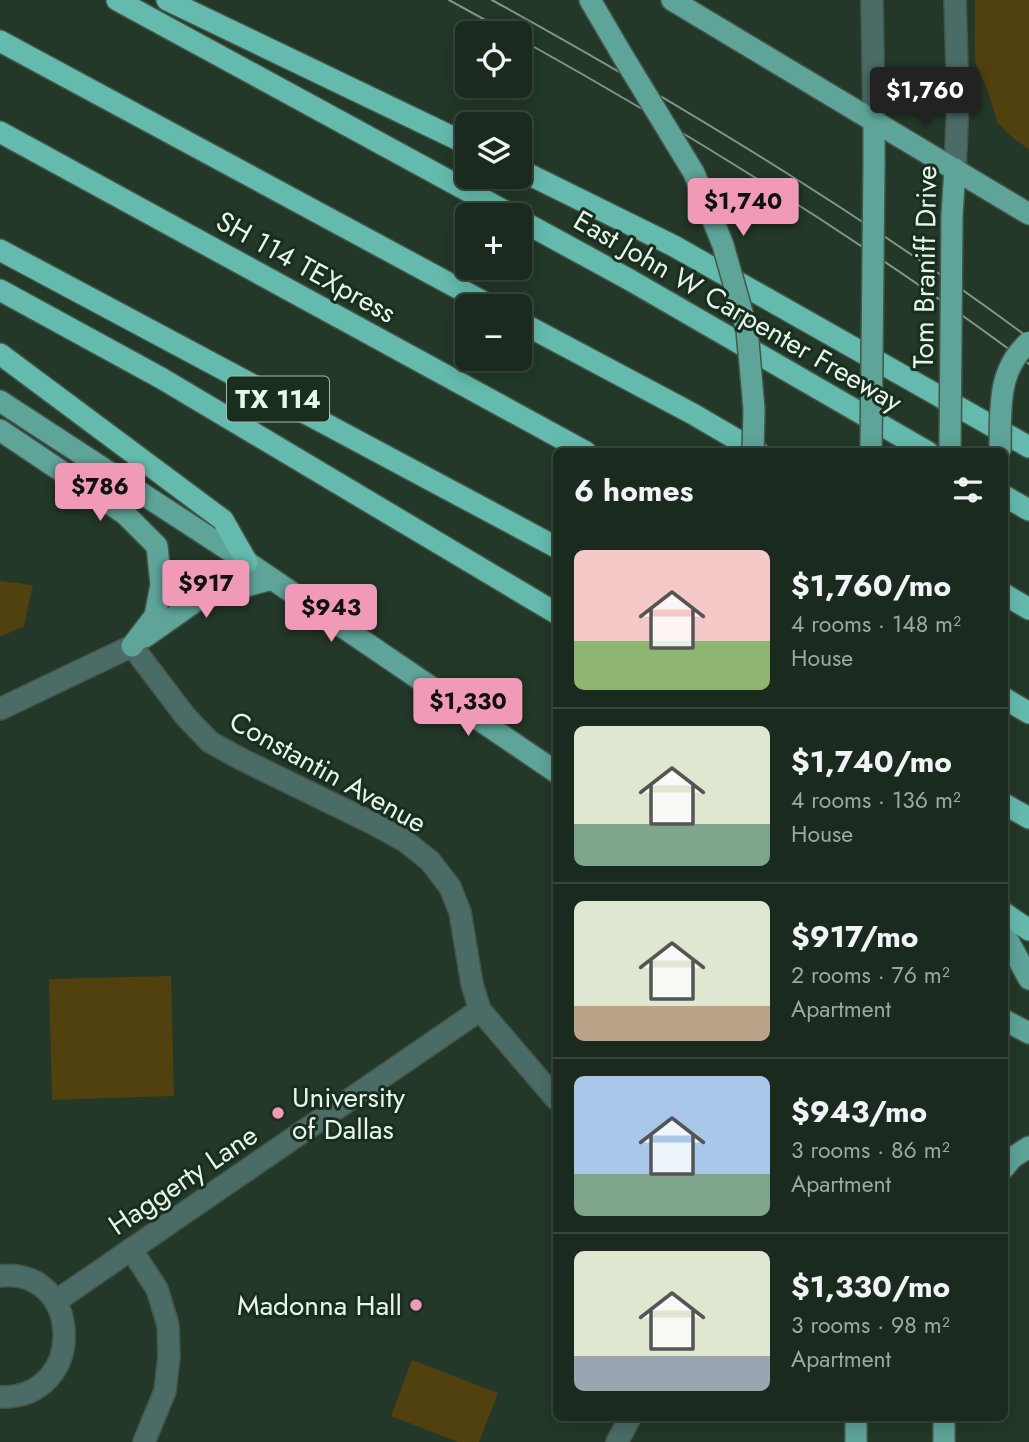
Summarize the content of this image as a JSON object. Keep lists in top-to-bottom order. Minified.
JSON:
{"streets":{"highway":["SH 114 TEXpress","East John W Carpenter Freeway","TX 114"],"main road":["Tom Braniff Drive"],"street":["Constantin Avenue","Haggerty Lane"]},"crossings":[["Constantin Avenue","Haggerty Lane"]],"places":["University of Dallas","Madonna Hall"],"page":{"map_buttons":["+","−"],"price":["$1,760","$1,740","$786","$917","$943","$1,330"],"heading":"6 homes","list":[{"name":"$1,760/mo","note":"4 rooms · 148 m² · House"},{"name":"$1,740/mo","note":"4 rooms · 136 m² · House"},{"name":"$917/mo","note":"2 rooms · 76 m² · Apartment"},{"name":"$943/mo","note":"3 rooms · 86 m² · Apartment"},{"name":"$1,330/mo","note":"3 rooms · 98 m² · Apartment"}]}}
